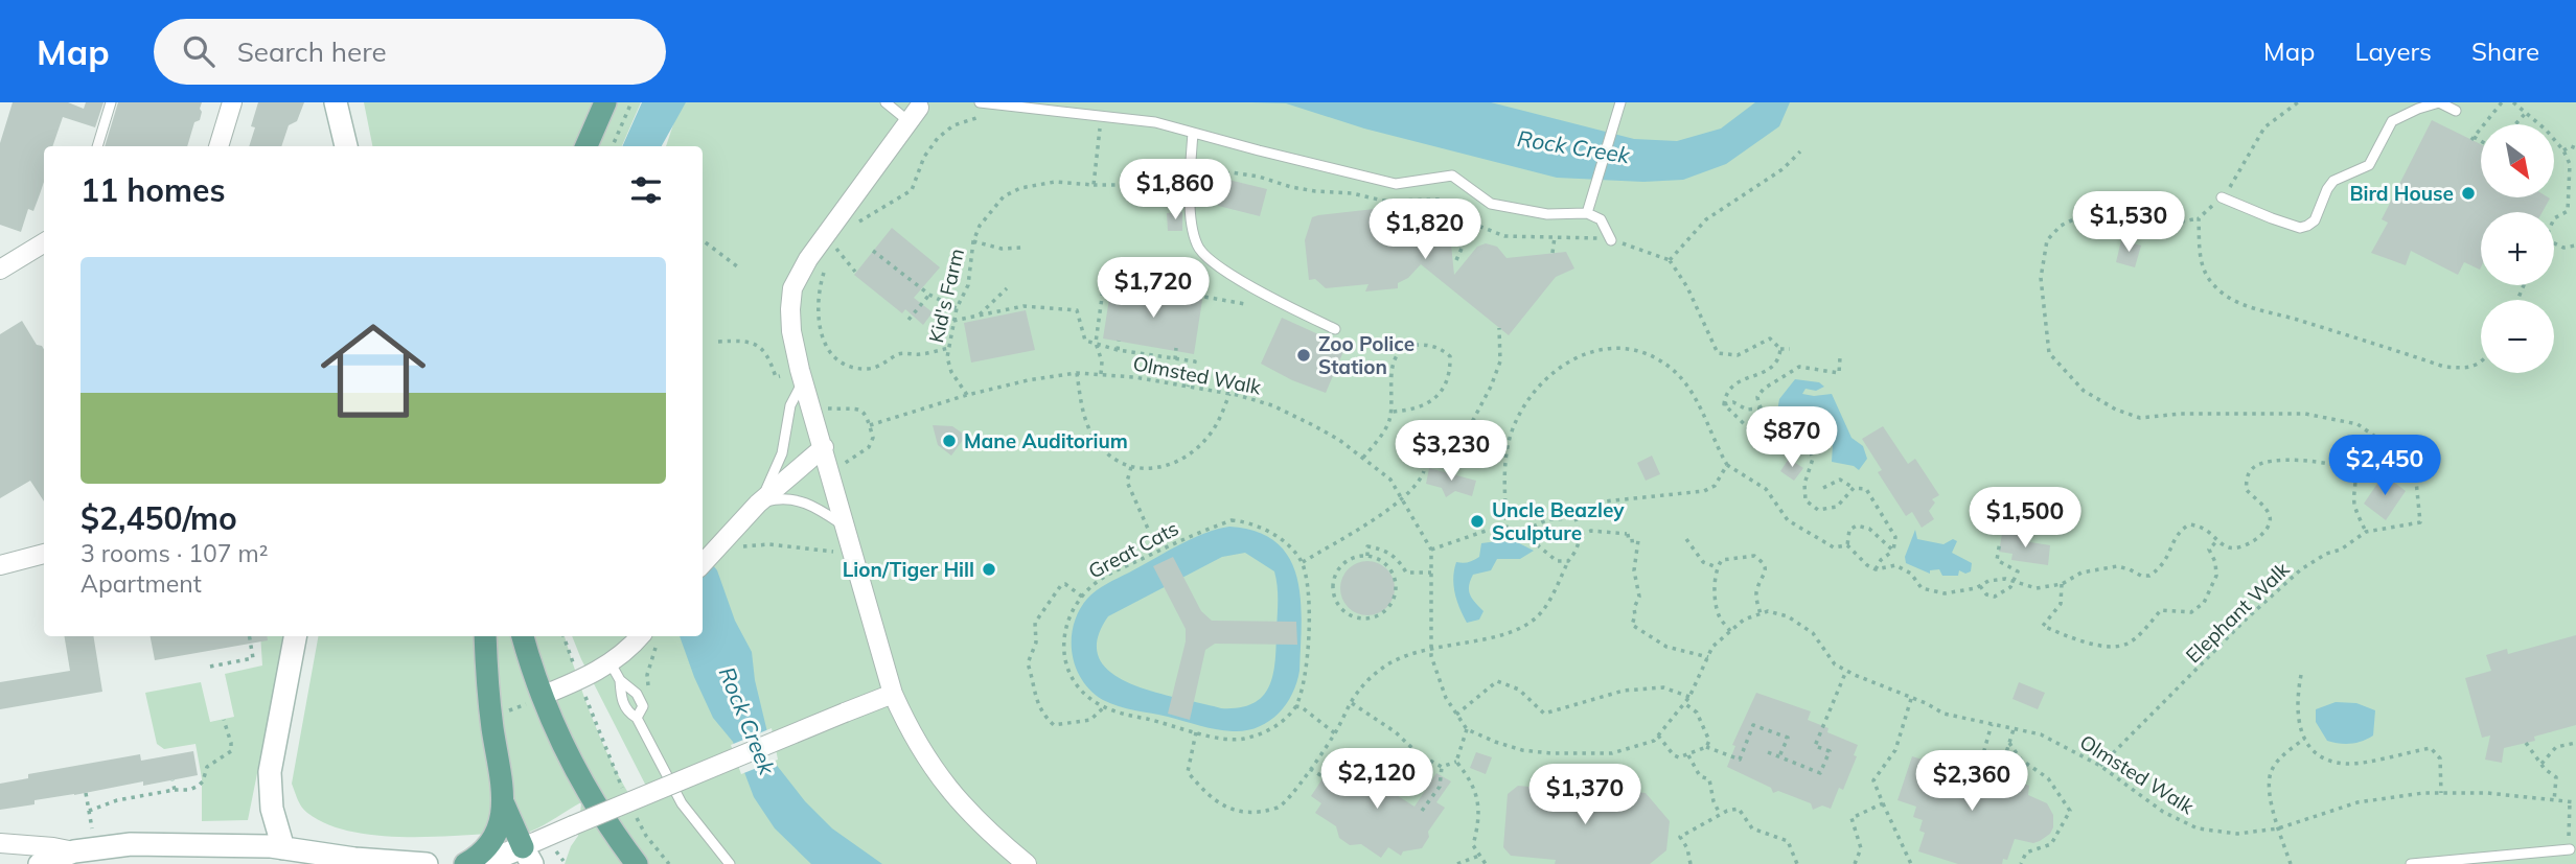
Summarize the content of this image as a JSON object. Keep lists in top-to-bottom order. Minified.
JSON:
{"streets":{"path":["Kid's Farm","Olmsted Walk","Great Cats","Elephant Walk"]},"crossings":[["Kid's Farm","Olmsted Walk"],["Olmsted Walk","Elephant Walk"]],"water":["Rock Creek"],"places":["Bird House","Zoo Police Station","Mane Auditorium","Uncle Beazley Sculpture","Lion/Tiger Hill"],"north":"bottom right","page":{"header":"Map","search":"Search here","nav":["Map","Layers","Share"],"map_buttons":["+","−"],"heading":"11 homes","price":["$1,860","$1,530","$1,820","$1,720","$870","$3,230","$2,450","$1,500","$2,120","$2,360","$1,370"],"list":[{"name":"$2,450/mo","note":"3 rooms · 107 m² · Apartment"}]}}
